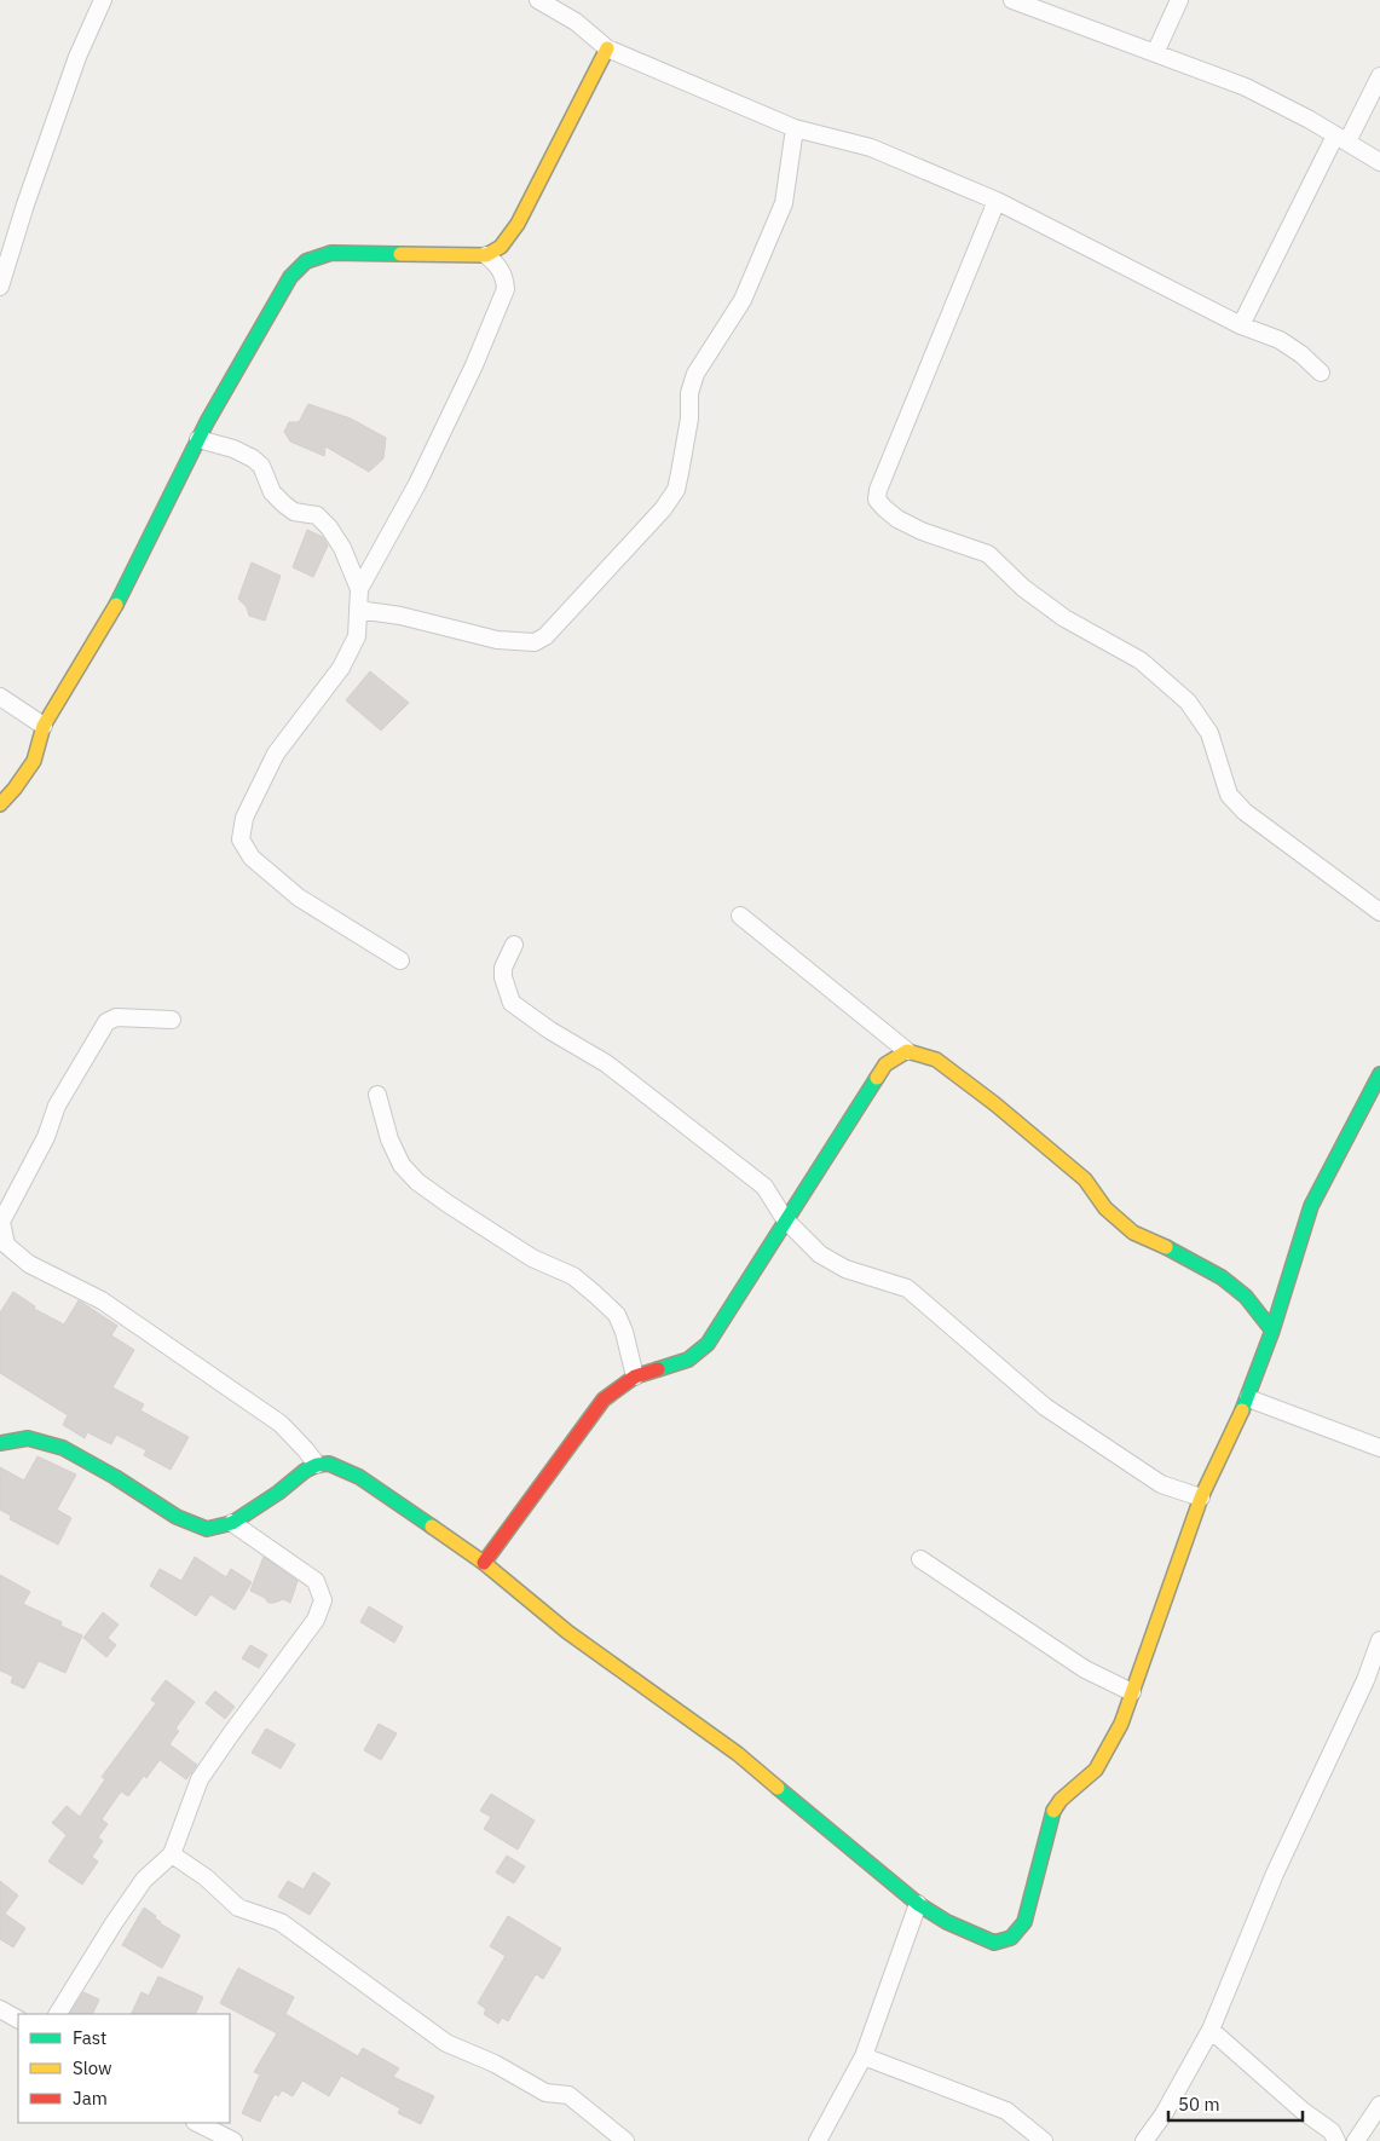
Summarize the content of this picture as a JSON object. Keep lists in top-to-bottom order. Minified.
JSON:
{"legend":["Fast","Slow","Jam"],"scale_bar":"50 m"}
